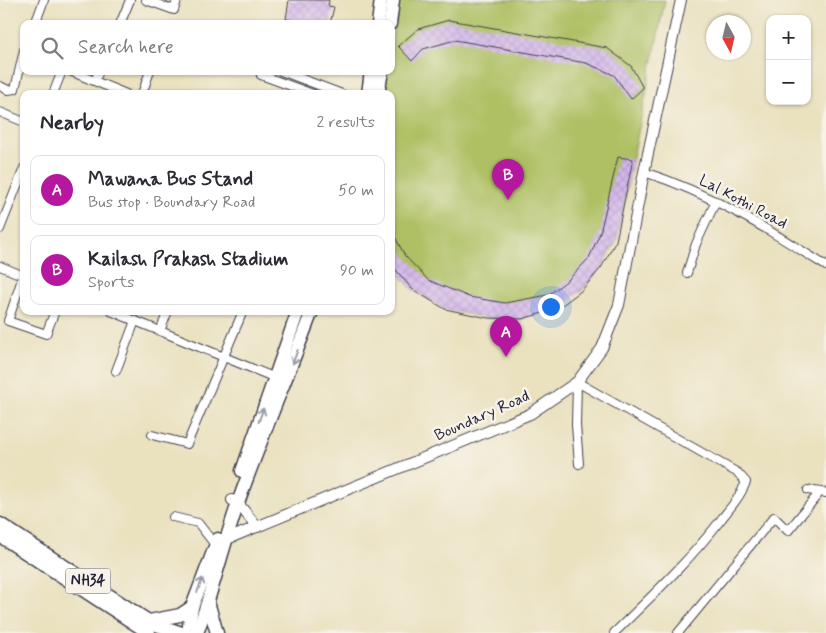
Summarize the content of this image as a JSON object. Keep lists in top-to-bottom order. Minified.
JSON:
{"streets":{"main road":["NH34"],"street":["Lal Kothi Road","Boundary Road"]},"crossings":[["Lal Kothi Road","Boundary Road"]],"north":"bottom","page":{"map_buttons":["+","−"],"search":"Search here","heading":["Nearby","2 results"],"list":[{"mark":"A","name":"Mawana Bus Stand","note":"Bus stop · Boundary Road","value":"50 m"},{"mark":"B","name":"Kailash Prakash Stadium","note":"Sports","value":"90 m"}],"pins":["B","A"]}}
